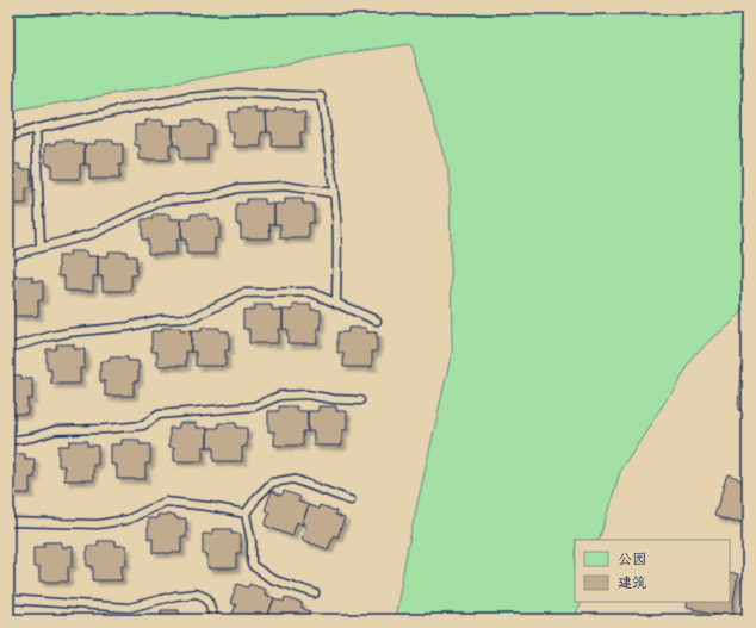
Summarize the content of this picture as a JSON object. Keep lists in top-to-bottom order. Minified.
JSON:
{"legend":["公园","建筑"]}
